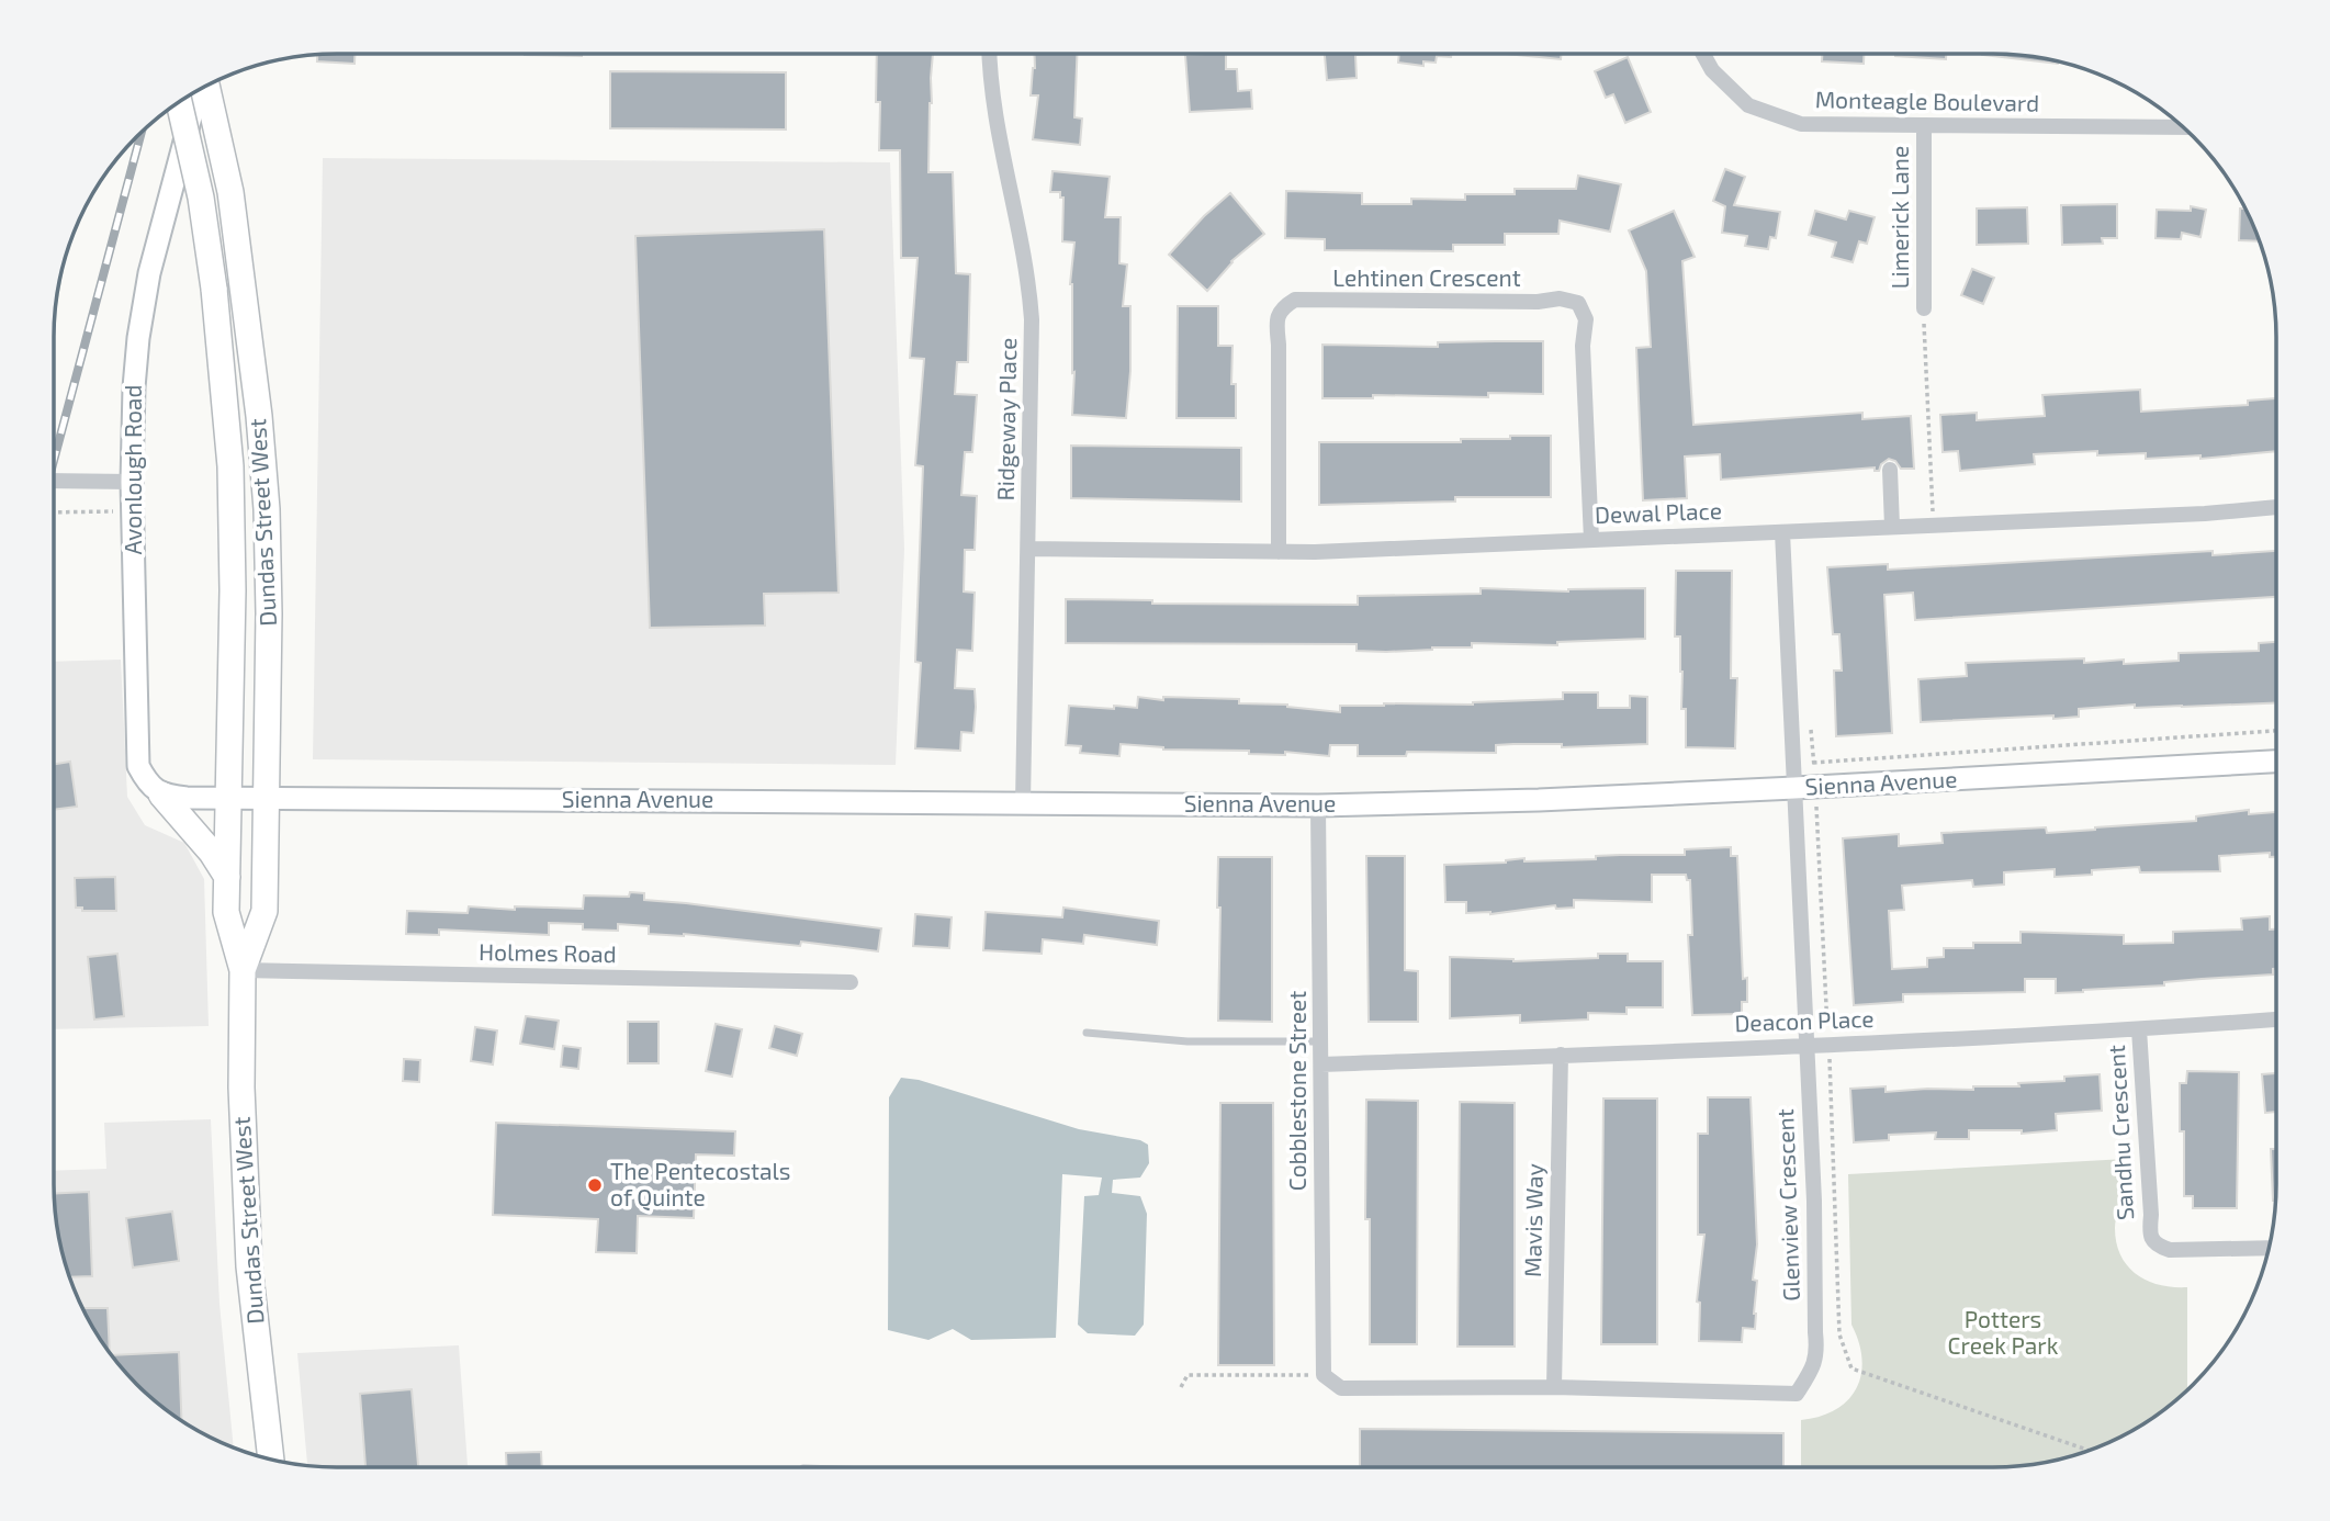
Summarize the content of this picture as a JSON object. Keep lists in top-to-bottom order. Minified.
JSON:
{"streets":{"main road":["Dundas Street West"],"street":["Monteagle Boulevard","Limerick Lane","Lehtinen Crescent","Ridgeway Place","Avonlough Road","Dewal Place","Sienna Avenue","Holmes Road","Deacon Place","Cobblestone Street","Sandhu Crescent","Glenview Crescent","Mavis Way"]},"crossings":[["Monteagle Boulevard","Limerick Lane"],["Lehtinen Crescent","Dewal Place"],["Ridgeway Place","Dewal Place"],["Ridgeway Place","Sienna Avenue"],["Dewal Place","Glenview Crescent"],["Dundas Street West","Sienna Avenue"],["Dundas Street West","Holmes Road"],["Sienna Avenue","Cobblestone Street"],["Sienna Avenue","Glenview Crescent"],["Deacon Place","Cobblestone Street"],["Deacon Place","Sandhu Crescent"],["Deacon Place","Glenview Crescent"],["Deacon Place","Mavis Way"],["Cobblestone Street","Glenview Crescent"],["Glenview Crescent","Mavis Way"]],"parks":["Potters Creek Park"],"places":["The Pentecostals of Quinte"]}
